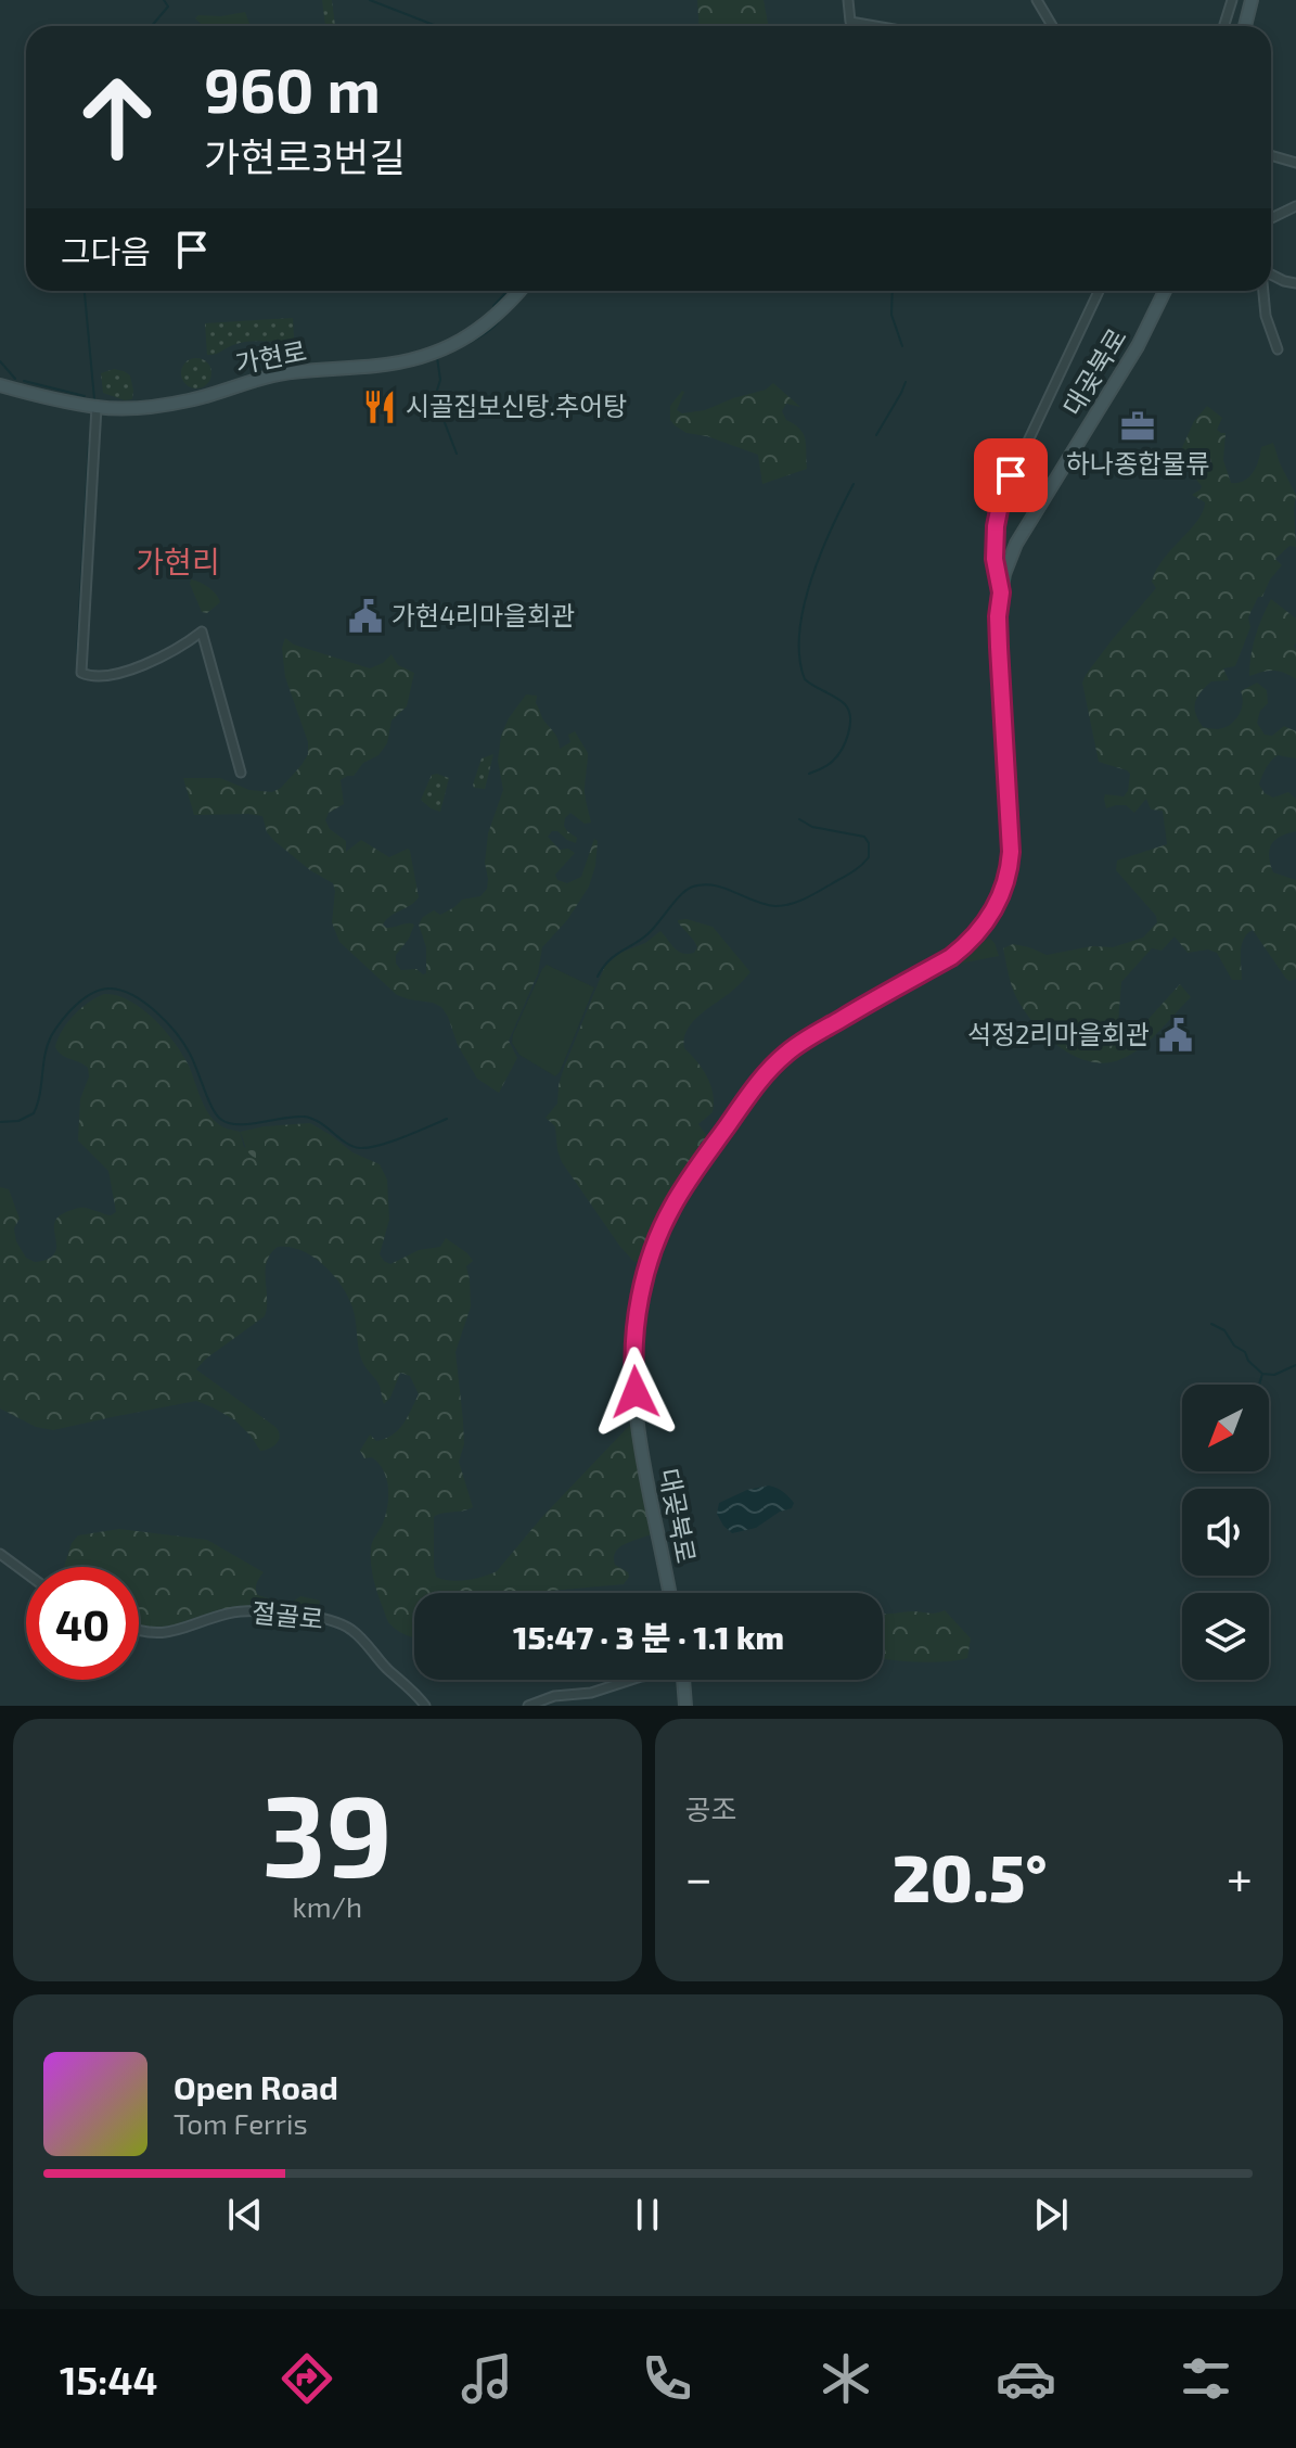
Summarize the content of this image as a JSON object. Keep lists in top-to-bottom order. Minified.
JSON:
{"streets":{"street":["가현로","대곶북로","절골로"]},"districts":["가현리"],"places":{"restaurant":["시골집보신탕.추어탕"],"office":["하나종합물류"],"public building":["가현4리마을회관","석정2리마을회관"]},"north":"bottom left","page":{"turn":["960 m","가현로3번길"],"then":"그다음","limit":"40","trip":"15:47 · 3 분 · 1.1 km","tile":[["39","km/h"],"공조"],"heat":["−","20.5°","+"],"song":["Open Road","Tom Ferris"],"tabs":"15:44"}}
